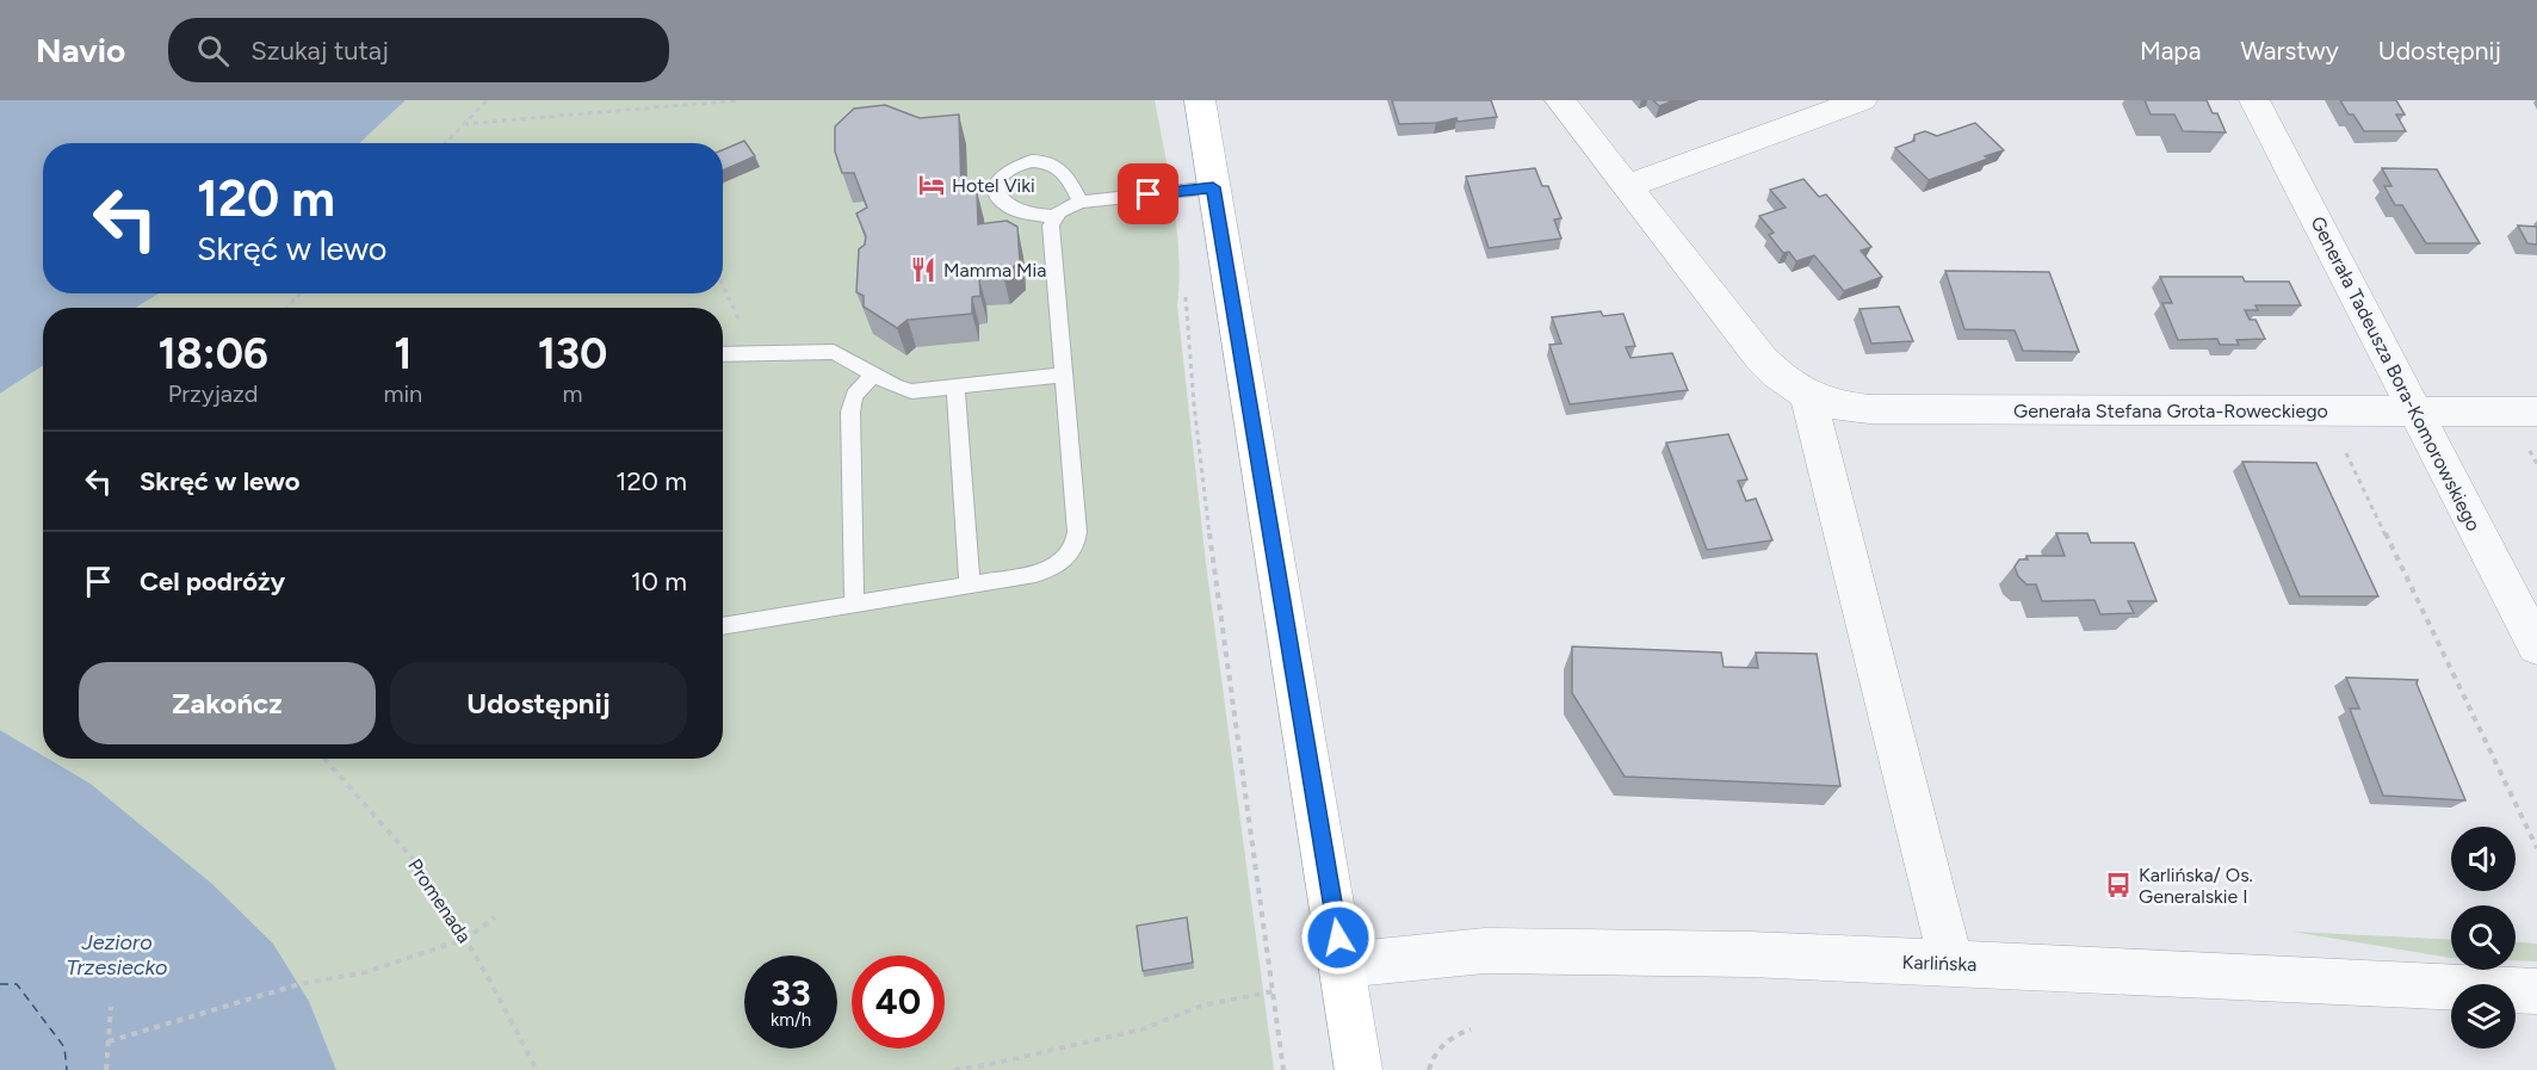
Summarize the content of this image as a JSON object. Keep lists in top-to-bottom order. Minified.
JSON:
{"streets":{"street":["Generała Tadeusza Bora-Komorowskiego","Generała Stefana Grota-Roweckiego","Karlińska"],"path":["Promenada"]},"crossings":[["Generała Tadeusza Bora-Komorowskiego","Generała Stefana Grota-Roweckiego"]],"water":["Jezioro Trzesiecko"],"places":{"hotel":["Hotel Viki"],"restaurant":["Mamma Mia"],"bus stop":["Karlińska/ Os. Generalskie I"]},"page":{"header":"Navio","search":"Szukaj tutaj","nav":["Mapa","Warstwy","Udostępnij"],"turn":["120 m","Skręć w lewo"],"eta":["18:06","Przyjazd","1","min","130","m"],"list":[{"name":"Skręć w lewo","value":"120 m"},{"name":"Cel podróży","value":"10 m"}],"buttons":["Zakończ","Udostępnij"],"speed":"33 km/h","limit":"40"}}
